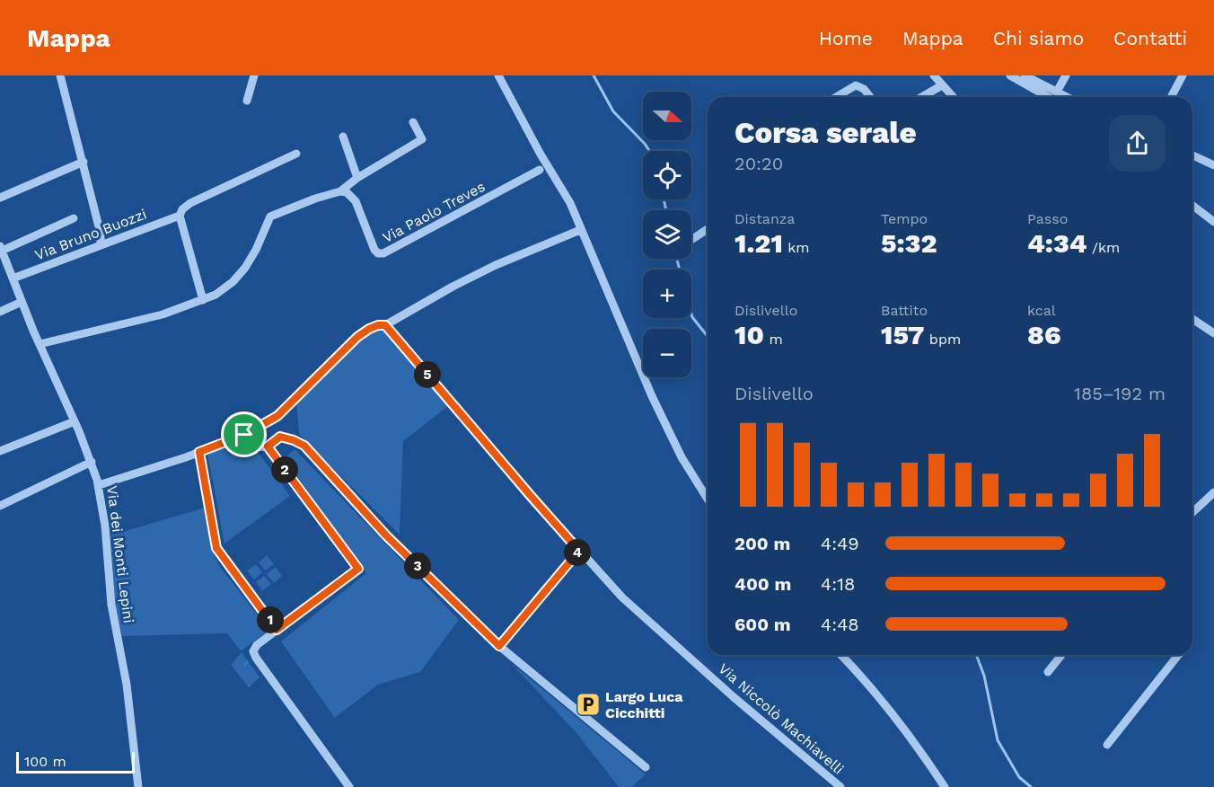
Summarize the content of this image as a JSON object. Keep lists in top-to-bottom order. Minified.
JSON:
{"streets":{"street":["Via Paolo Treves","Via Bruno Buozzi","Via dei Monti Lepini","Via Niccolò Machiavelli"]},"crossings":[["Via Bruno Buozzi","Via dei Monti Lepini"]],"places":{"parking":["Largo Luca Cicchitti"]},"scale_bar":"100 m","north":"right","page":{"header":"Mappa","nav":["Home","Mappa","Chi siamo","Contatti"],"map_buttons":["+","−"],"heading":["Corsa serale","20:20"],"stats":[["Distanza","1.21 km"],["Tempo","5:32"],["Passo","4:34 /km"],["Dislivello","10 m"],["Battito","157 bpm"],["kcal","86"]],"pins":["5","2","4","3","1"],"chart":["Dislivello","185–192 m"],"list":[{"name":"200 m","note":"4:49"},{"name":"400 m","note":"4:18"},{"name":"600 m","note":"4:48"}],"scale":"100 m"}}
